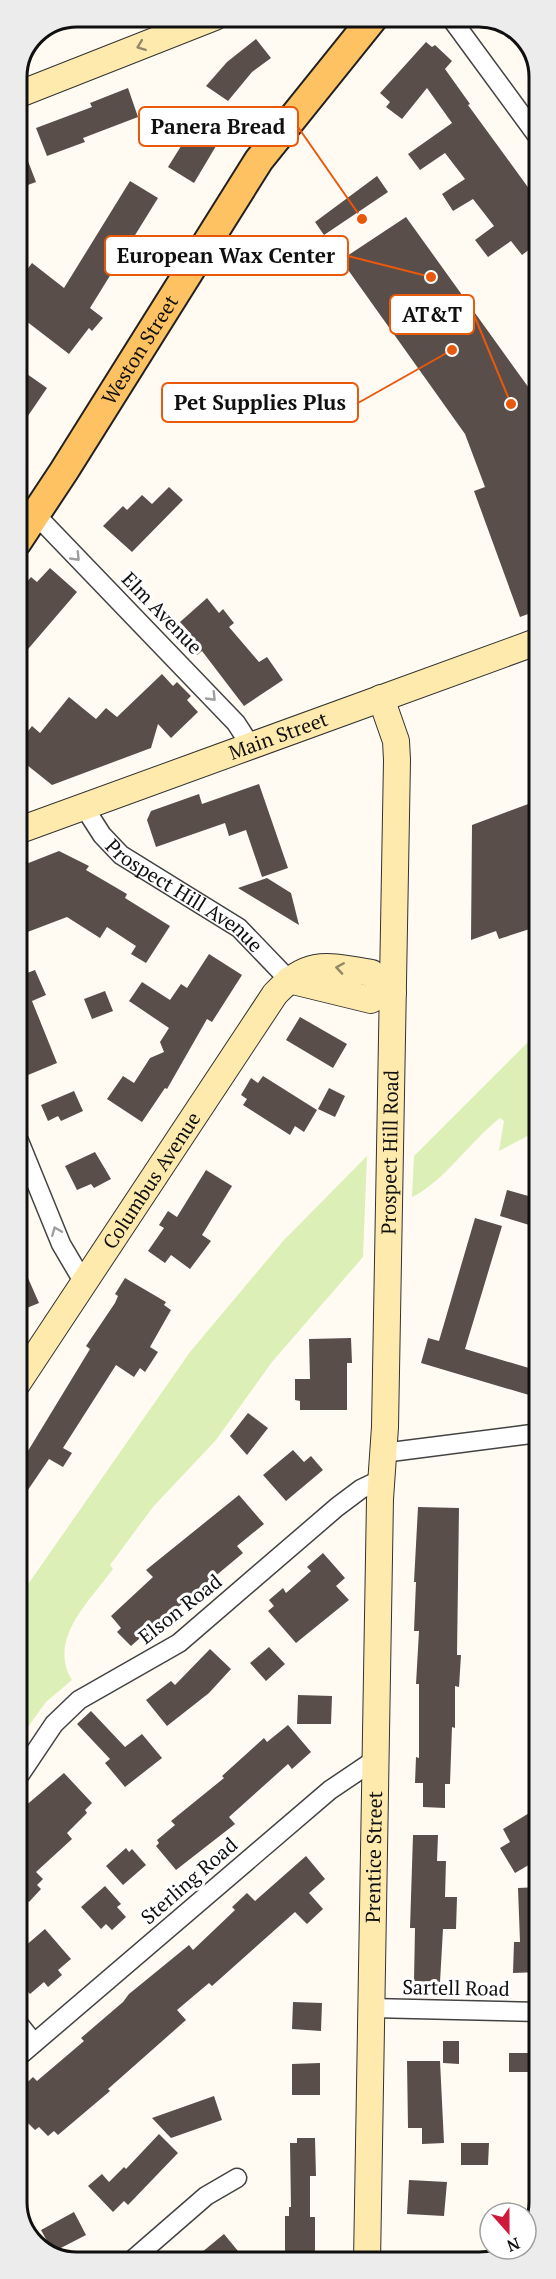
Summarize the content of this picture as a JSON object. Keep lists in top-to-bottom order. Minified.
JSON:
{"streets":{"main road":["Weston Street"],"street":["Elm Avenue","Main Street","Prospect Hill Avenue","Prospect Hill Road","Columbus Avenue","Elson Road","Prentice Street","Sterling Road","Sartell Road"]},"crossings":[["Weston Street","Elm Avenue"],["Elm Avenue","Main Street"],["Main Street","Prospect Hill Avenue"],["Main Street","Prospect Hill Road"],["Prospect Hill Avenue","Columbus Avenue"],["Prospect Hill Road","Prentice Street"],["Elson Road","Prentice Street"],["Prentice Street","Sterling Road"],["Prentice Street","Sartell Road"]],"one_way":["Elm Avenue"],"places":["Panera Bread","European Wax Center","Pet Supplies Plus","AT&T"],"north":"bottom"}
